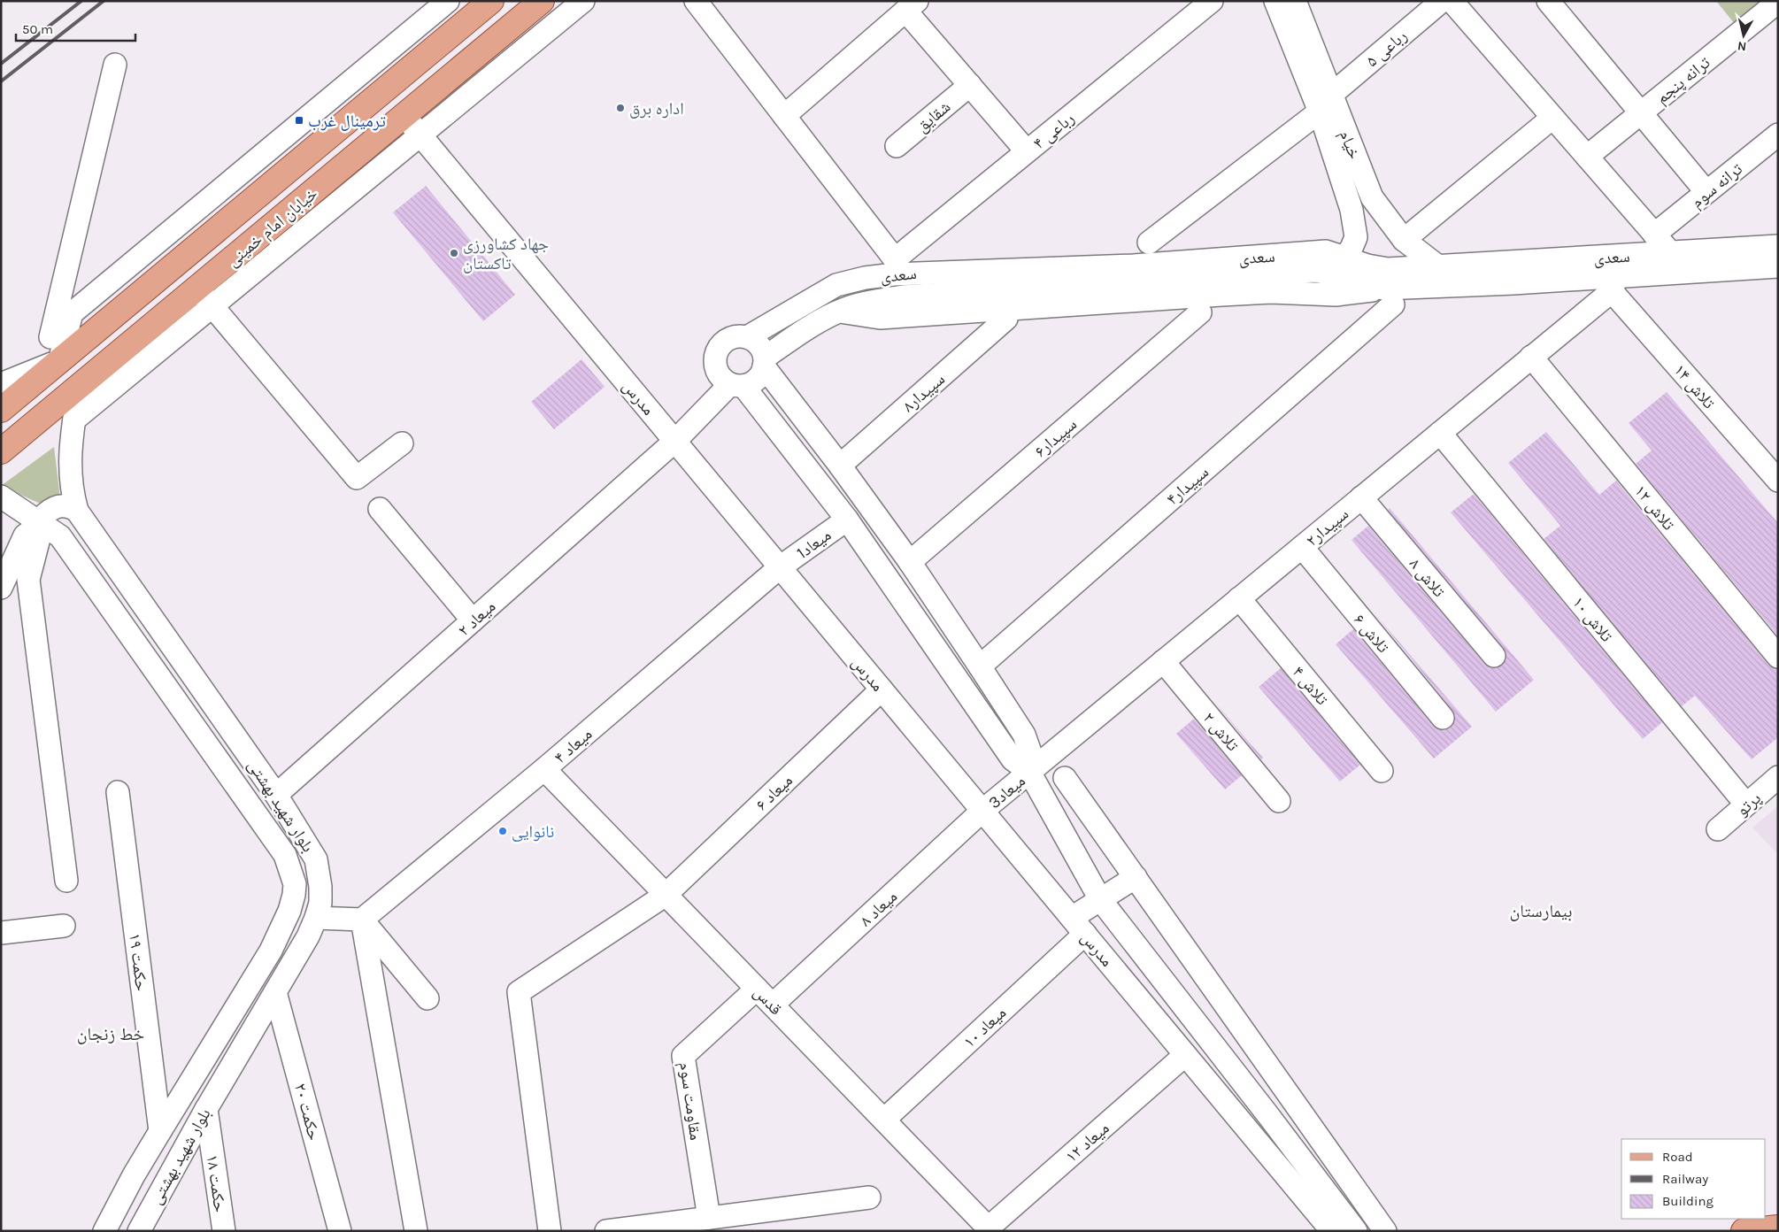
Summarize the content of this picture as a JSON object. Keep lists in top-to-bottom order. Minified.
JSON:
{"streets":{"main road":["خیابان امام خمینی"],"street":["رباعی ۵","ترانه پنجم","شقایق","رباعی ۴","خیام","ترانه سوم","سعدی","تلاش ۱۴","سپیدار۸","مدرس","سپیدار۶","سپیدار۴","تلاش ۱۲","سپیدار۲","میعاد1","تلاش ۸","میعاد ۲","تلاش ۱۰","تلاش ۶","تلاش ۴","تلاش ۲","میعاد ۴","میعاد3","میعاد ۶","پرتو","بلوار شهید بهشتی","میعاد ۸","حکمت ۱۹","قدس","میعاد ۱۰","مقاومت سوم","حکمت ۲۰","میعاد ۱۲","حکمت ۱۸"]},"crossings":[["رباعی ۵","خیام"],["خیام","سعدی"],["خیابان امام خمینی","مدرس"],["خیابان امام خمینی","بلوار شهید بهشتی"],["سعدی","تلاش ۱۴"],["سعدی","سپیدار۴"],["سعدی","سپیدار۲"],["تلاش ۱۴","سپیدار۲"],["مدرس","سپیدار۲"],["مدرس","میعاد1"],["مدرس","میعاد ۲"],["مدرس","میعاد ۴"],["مدرس","میعاد3"],["مدرس","میعاد ۶"],["مدرس","میعاد ۸"],["مدرس","میعاد ۱۰"],["مدرس","میعاد ۱۲"],["تلاش ۱۲","سپیدار۲"],["سپیدار۲","تلاش ۸"],["سپیدار۲","تلاش ۱۰"],["سپیدار۲","تلاش ۶"],["سپیدار۲","تلاش ۴"],["سپیدار۲","تلاش ۲"],["سپیدار۲","میعاد3"],["میعاد1","میعاد ۴"],["میعاد ۲","بلوار شهید بهشتی"],["تلاش ۱۰","پرتو"],["میعاد ۴","قدس"],["میعاد3","میعاد ۸"],["میعاد ۶","قدس"],["بلوار شهید بهشتی","حکمت ۱۹"],["بلوار شهید بهشتی","حکمت ۲۰"],["بلوار شهید بهشتی","حکمت ۱۸"],["میعاد ۸","قدس"],["قدس","میعاد ۱۰"],["قدس","مقاومت سوم"],["قدس","میعاد ۱۲"]],"districts":["بیمارستان","خط زنجان"],"places":{"other":["اداره برق","جهاد کشاورزی تاکستان","نانوایی"],"transit":["ترمینال غرب"]},"legend":["Road","Railway","Building"],"scale_bar":"50 m","north":"bottom"}
